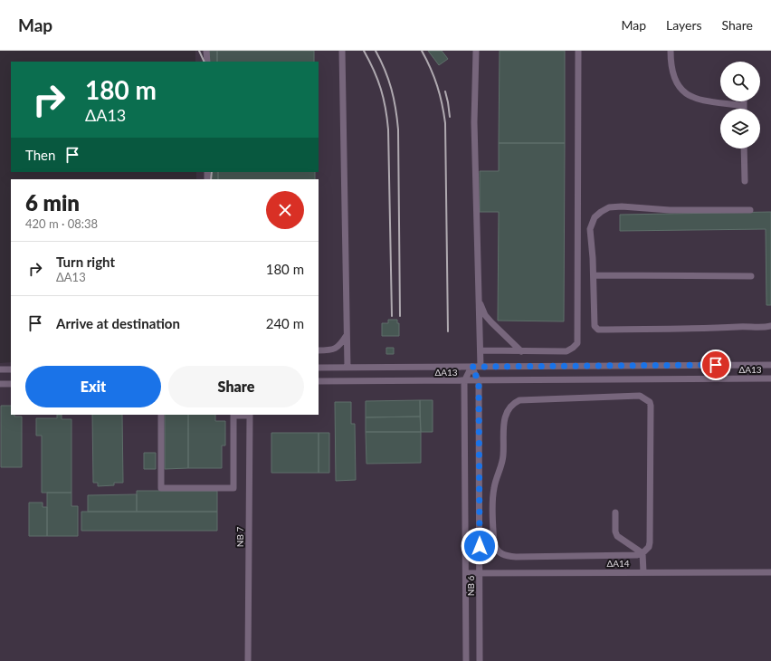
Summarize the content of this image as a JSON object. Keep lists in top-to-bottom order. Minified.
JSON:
{"streets":{"street":["ΔΑ13","ΝΒ 7","ΔΑ14","ΝΒ 6"]},"crossings":[["ΔΑ13","ΝΒ 6"],["ΔΑ14","ΝΒ 6"]],"page":{"header":"Map","nav":["Map","Layers","Share"],"turn":["180 m","ΔΑ13"],"then":"Then","heading":["6 min","420 m · 08:38"],"list":[{"name":"Turn right","note":"ΔΑ13","value":"180 m"},{"name":"Arrive at destination","value":"240 m"}],"buttons":["Exit","Share"]}}
